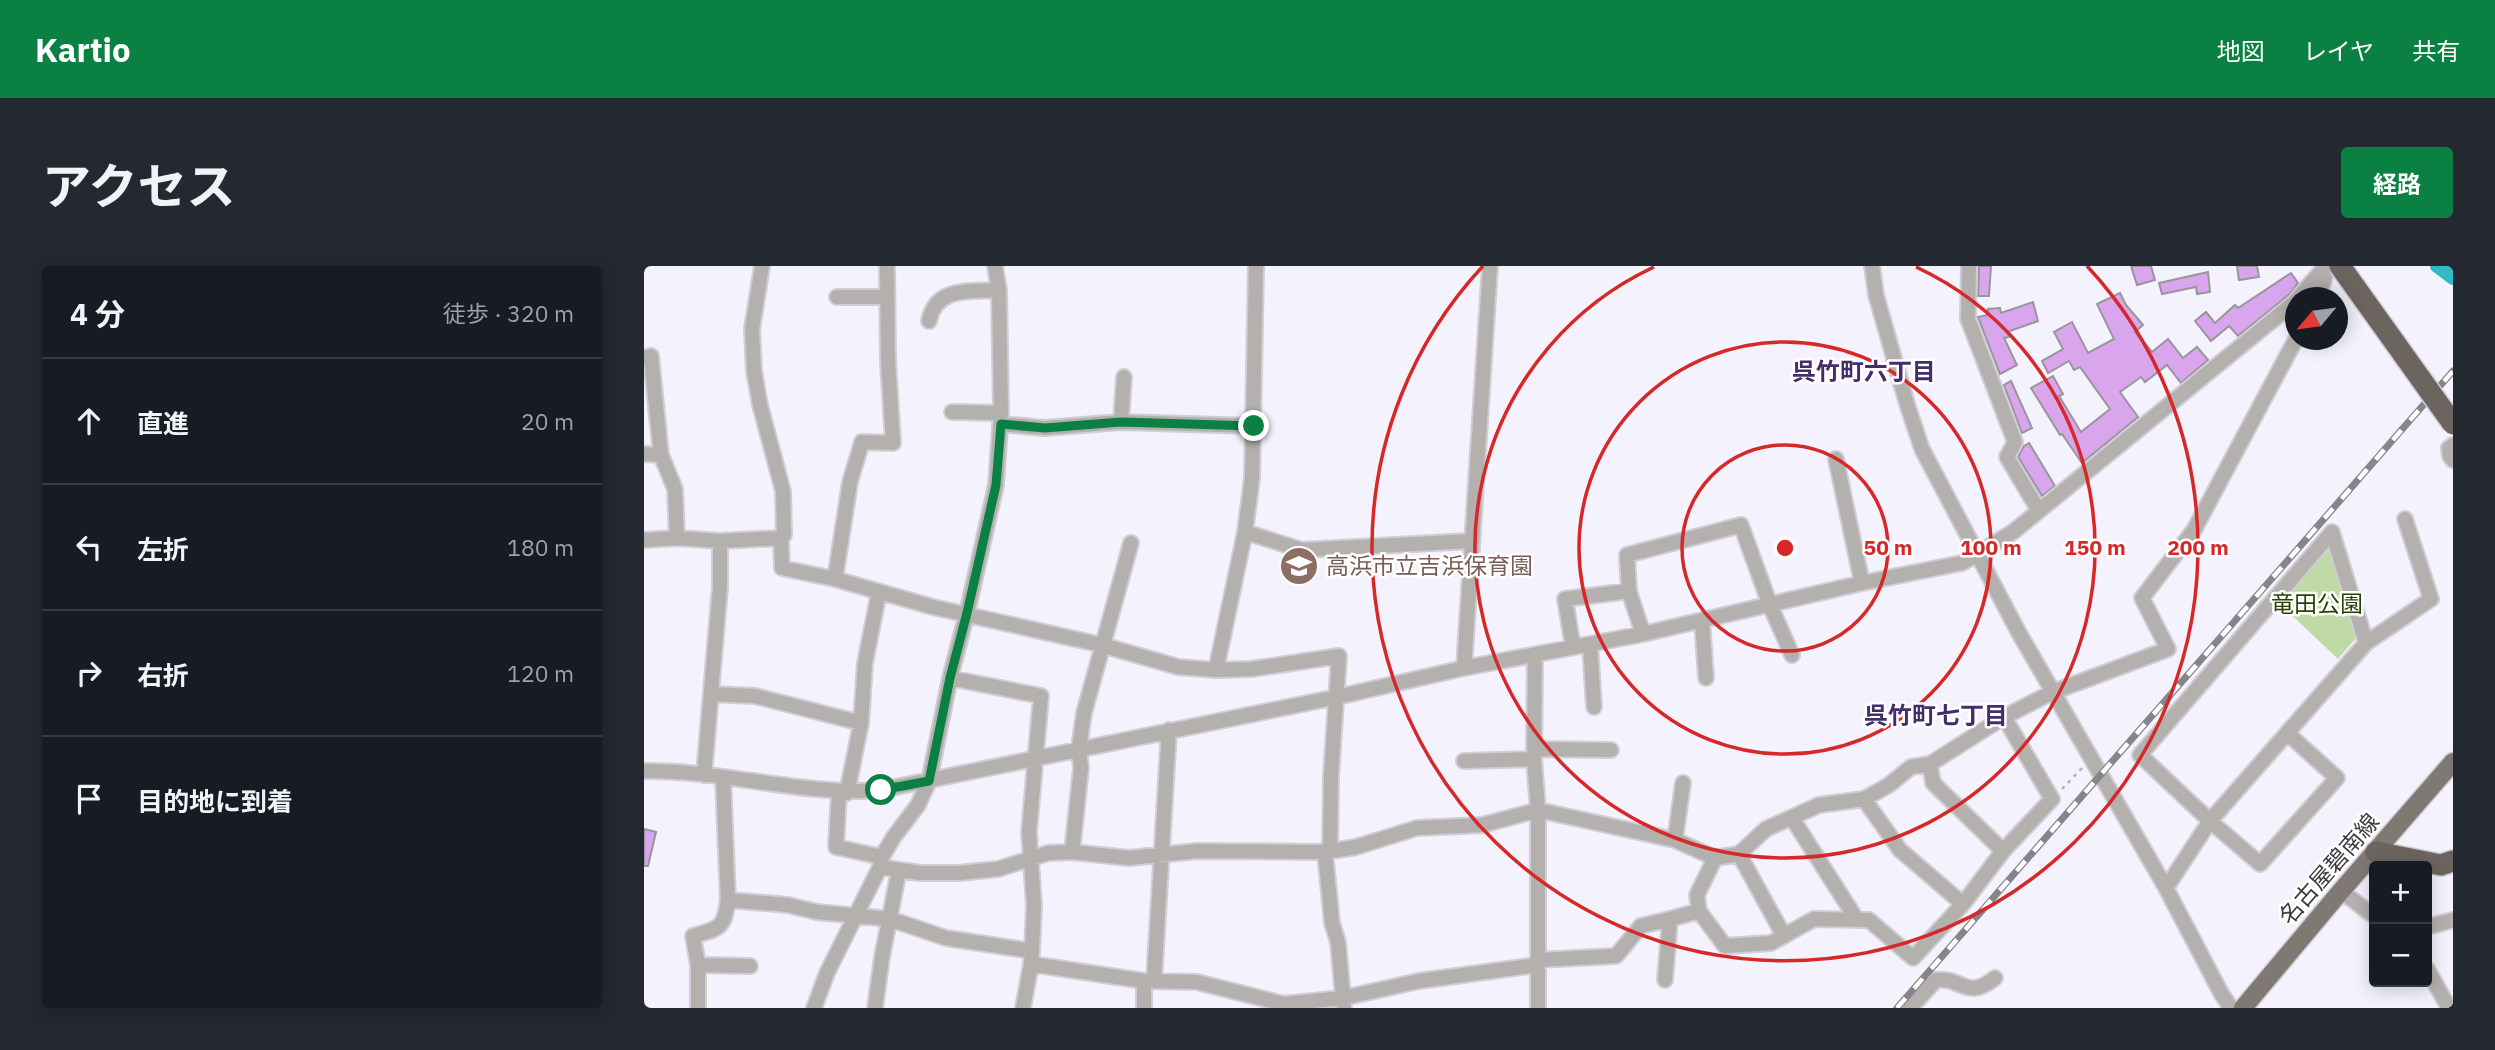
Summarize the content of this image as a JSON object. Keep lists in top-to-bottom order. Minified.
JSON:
{"streets":{"main road":["名古屋碧南線"]},"districts":["呉竹町六丁目","呉竹町七丁目"],"parks":["竜田公園"],"places":{"school or university":["高浜市立吉浜保育園"]},"north":"bottom left","page":{"header":"Kartio","nav":["地図","レイヤ","共有"],"title":"アクセス","buttons":"経路","heading":["4 分","徒歩 · 320 m"],"list":[["直進","20 m"],["左折","180 m"],["右折","120 m"],"目的地に到着"],"map_buttons":["+","−"]},"rings":["50 m","100 m","150 m","200 m"]}
